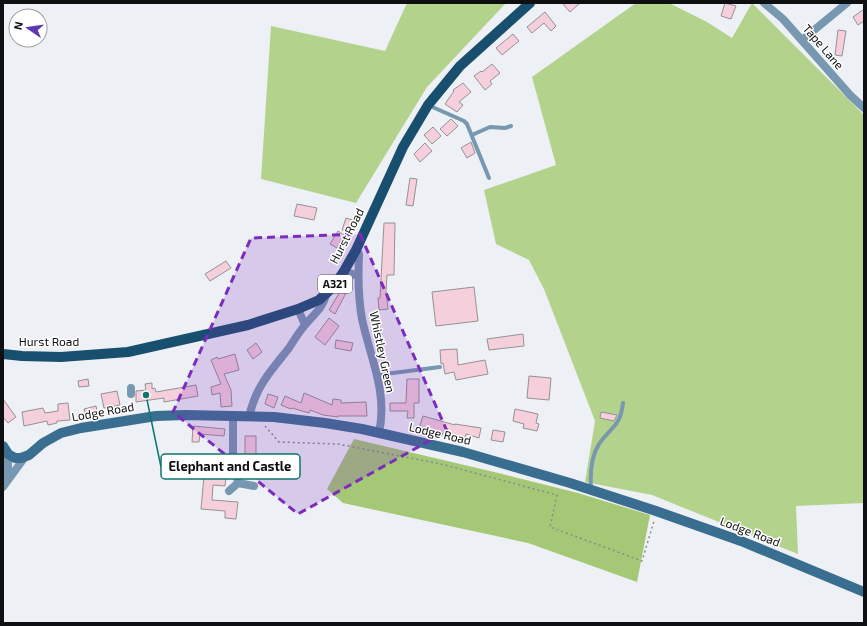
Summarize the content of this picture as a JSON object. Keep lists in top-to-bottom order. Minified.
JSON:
{"streets":{"main road":["Hurst Road","A321","Lodge Road"],"street":["Tape Lane","Whistley Green"]},"crossings":[["Hurst Road","Whistley Green"],["Whistley Green","Lodge Road"]],"places":["Elephant and Castle"],"north":"left"}
